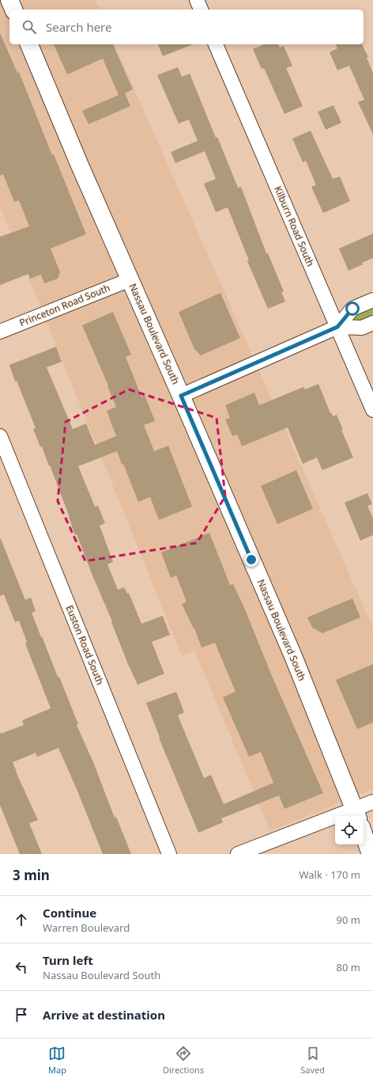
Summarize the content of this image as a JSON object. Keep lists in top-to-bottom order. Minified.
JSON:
{"streets":{"main road":["Nassau Boulevard South"],"street":["Kilburn Road South","Princeton Road South","Euston Road South"]},"crossings":[["Princeton Road South","Nassau Boulevard South"]],"page":{"search":"Search here","heading":["3 min","Walk · 170 m"],"list":[["Continue","Warren Boulevard","90 m"],["Turn left","Nassau Boulevard South","80 m"],"Arrive at destination"],"nav":["Map","Directions","Saved"]}}
